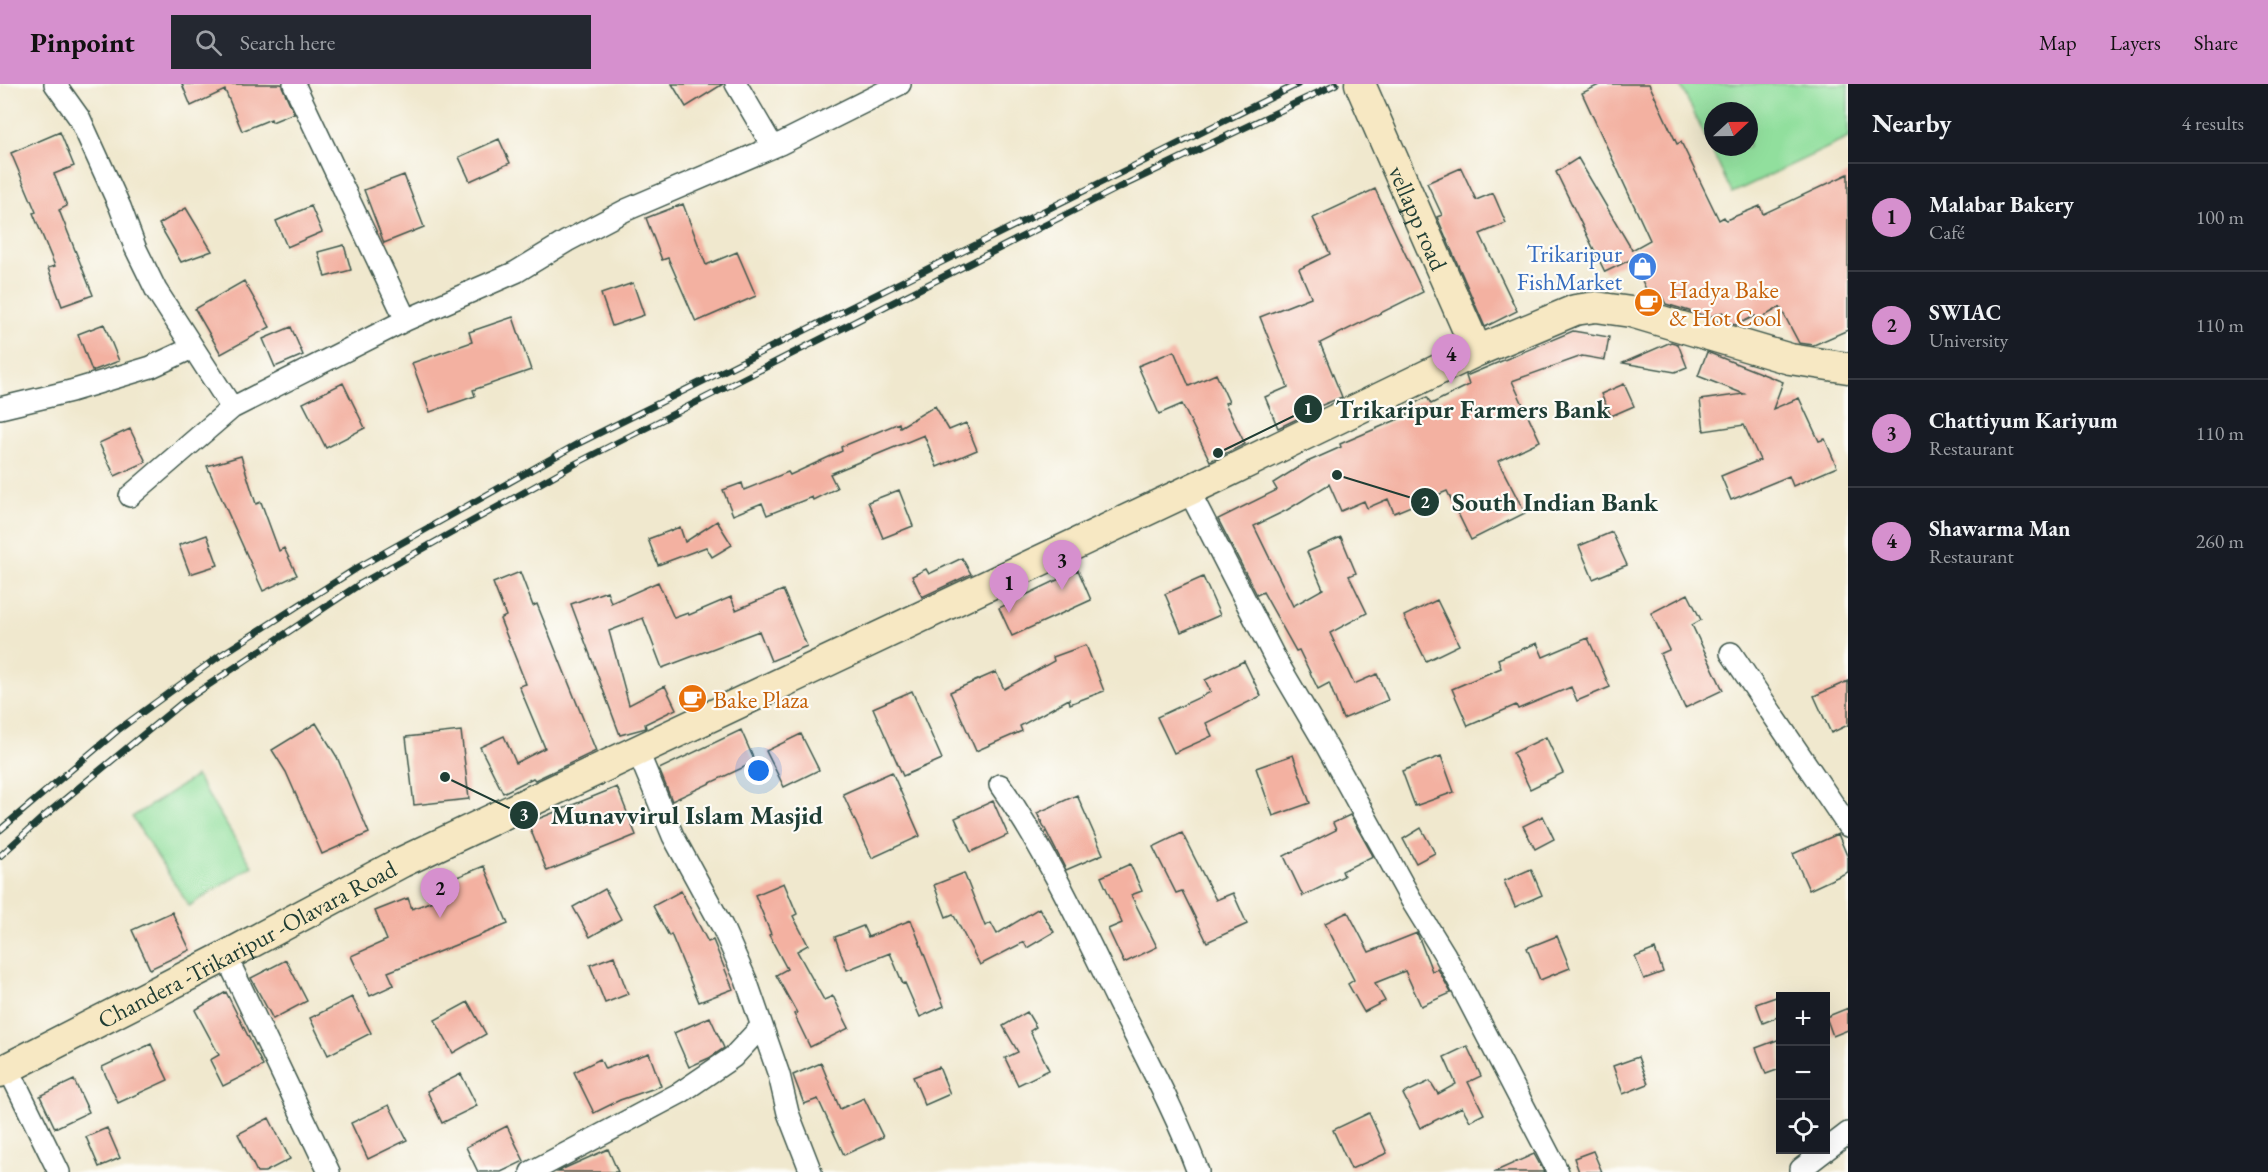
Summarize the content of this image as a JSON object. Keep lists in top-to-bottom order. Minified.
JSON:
{"streets":{"main road":["vellapp road","Chandera -Trikaripur -Olavara Road"]},"crossings":[["vellapp road","Chandera -Trikaripur -Olavara Road"]],"places":{"shop":["Trikaripur FishMarket"],"cafe":["Hadya Bake & Hot Cool","Bake Plaza"],"other":["Trikaripur Farmers Bank","South Indian Bank","Munavvirul Islam Masjid"]},"north":"right","page":{"header":"Pinpoint","search":"Search here","nav":["Map","Layers","Share"],"heading":["Nearby","4 results"],"list":[{"mark":"1","name":"Malabar Bakery","note":"Café","value":"100 m"},{"mark":"2","name":"SWIAC","note":"University","value":"110 m"},{"mark":"3","name":"Chattiyum Kariyum","note":"Restaurant","value":"110 m"},{"mark":"4","name":"Shawarma Man","note":"Restaurant","value":"260 m"}],"pins":["4","3","1","2"],"map_buttons":["+","−"]}}
